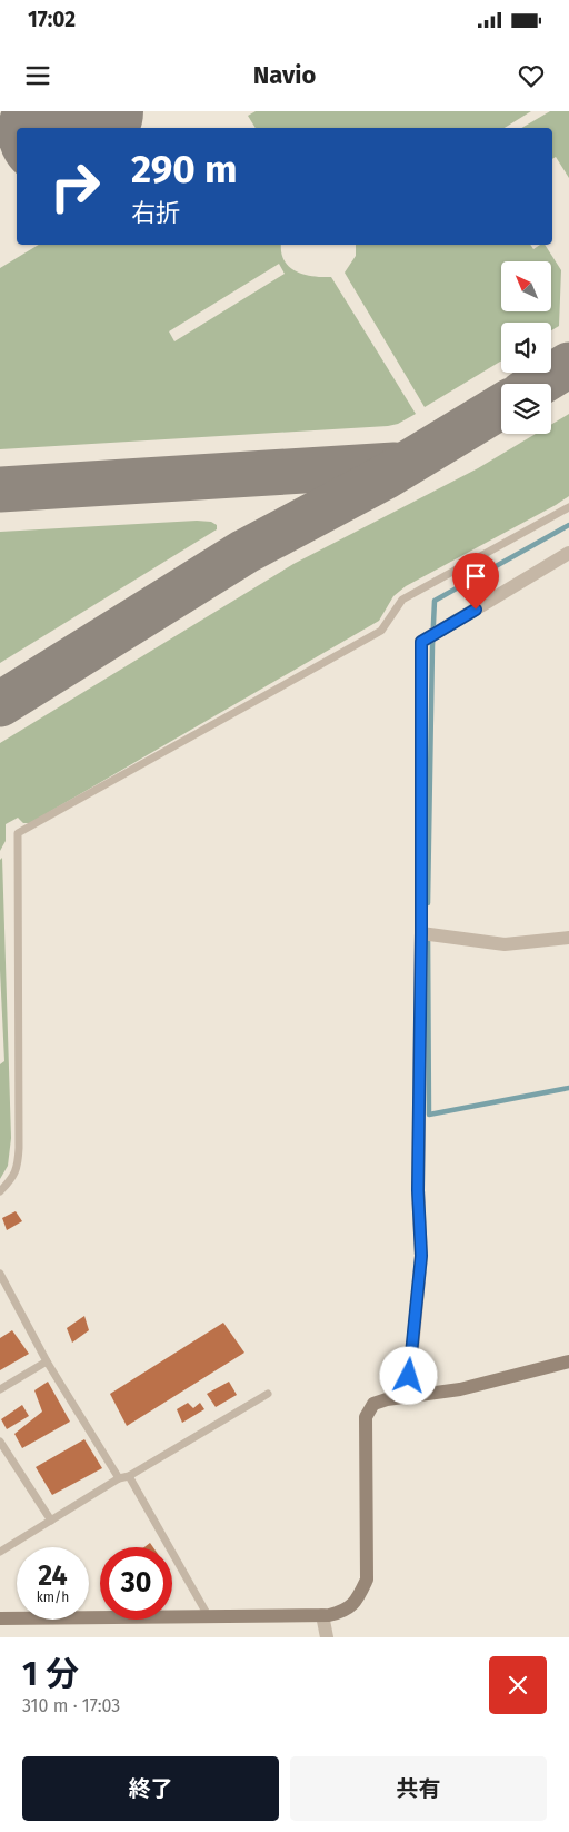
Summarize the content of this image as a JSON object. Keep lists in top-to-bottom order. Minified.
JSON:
{"north":"top left","page":{"status":"17:02","header":"Navio","turn":["290 m","右折"],"speed":"24 km/h","limit":"30","heading":["1 分","310 m · 17:03"],"buttons":["終了","共有"]}}
